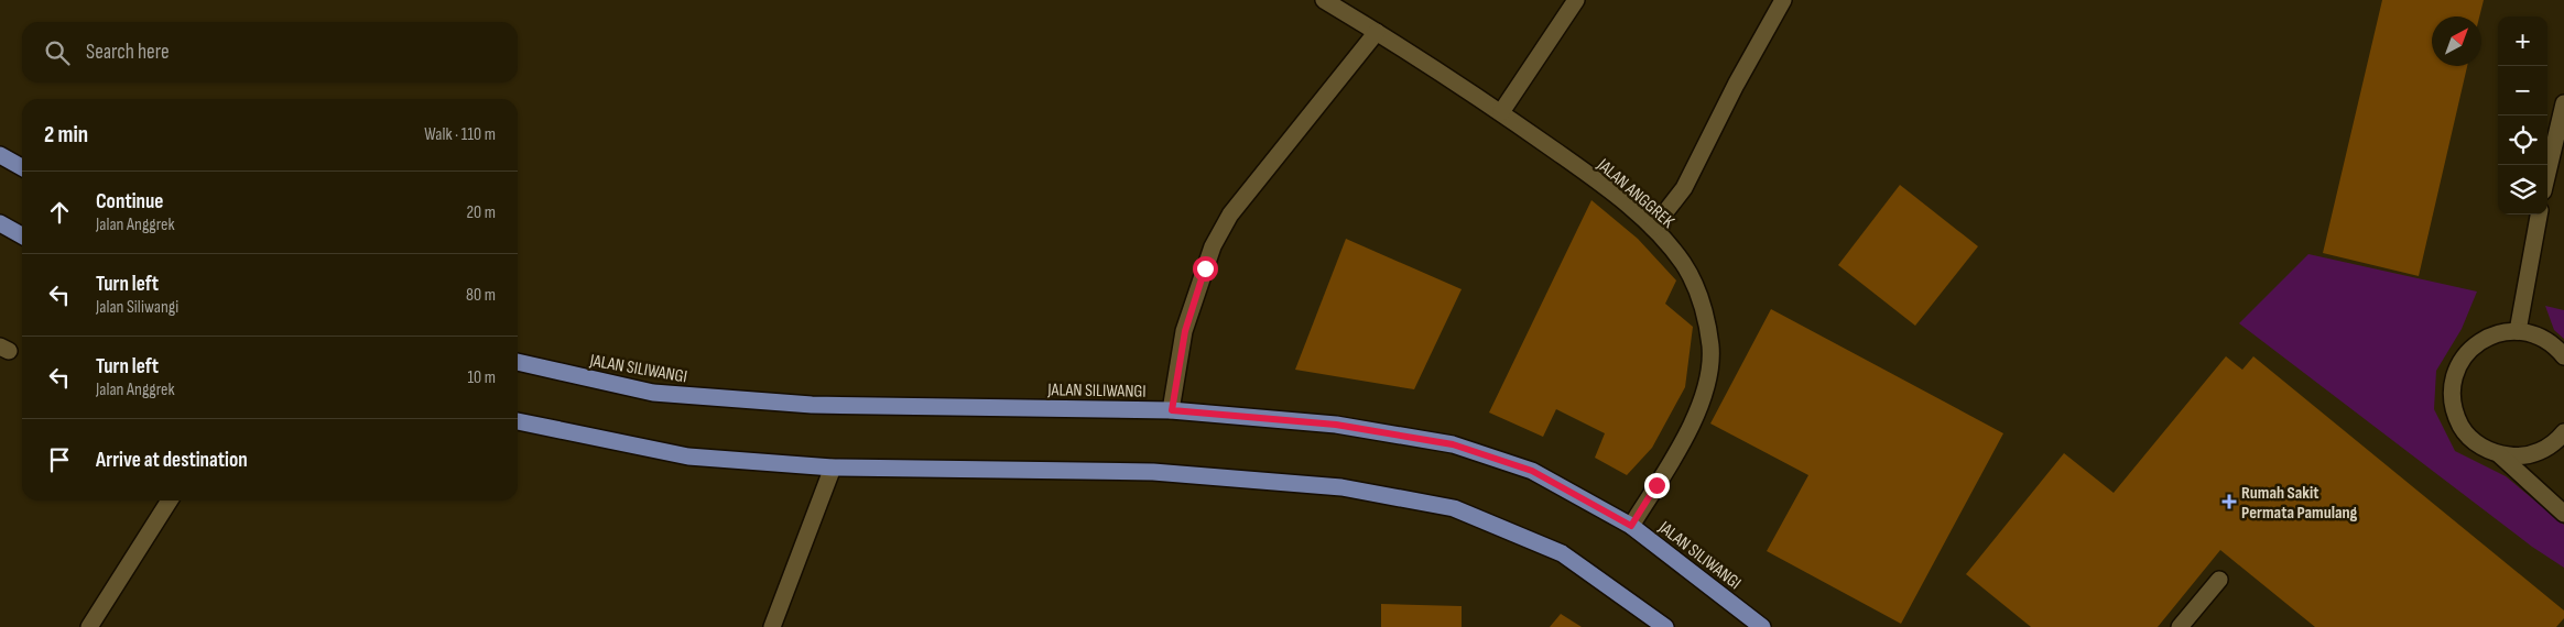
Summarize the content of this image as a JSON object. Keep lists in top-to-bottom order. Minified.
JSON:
{"streets":{"main road":["JALAN SILIWANGI"],"street":["JALAN ANGGREK"]},"crossings":[["JALAN ANGGREK","JALAN SILIWANGI"]],"places":{"health":["Rumah Sakit Permata Pamulang"]},"north":"top right","page":{"map_buttons":["+","−"],"search":"Search here","heading":["2 min","Walk · 110 m"],"list":[["Continue","Jalan Anggrek","20 m"],["Turn left","Jalan Siliwangi","80 m"],["Turn left","Jalan Anggrek","10 m"],"Arrive at destination"]}}
